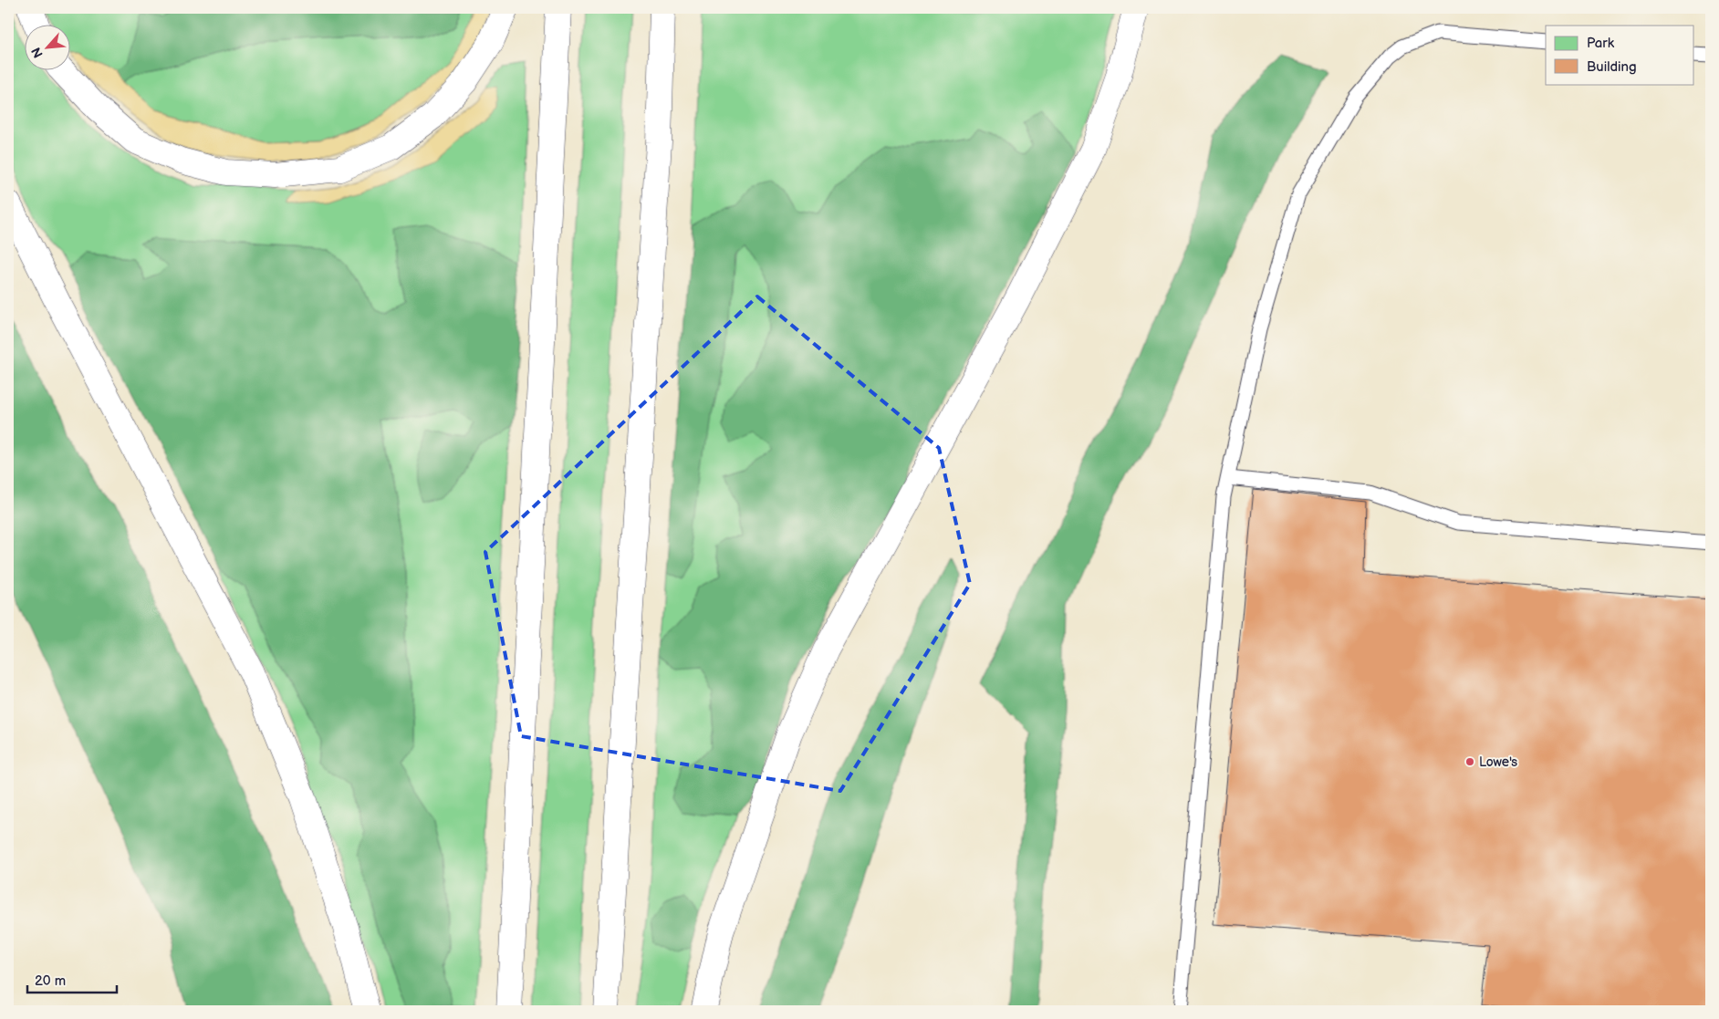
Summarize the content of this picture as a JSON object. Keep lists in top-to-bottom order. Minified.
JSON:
{"places":["Lowe's"],"legend":["Park","Building"],"scale_bar":"20 m","north":"bottom left"}
